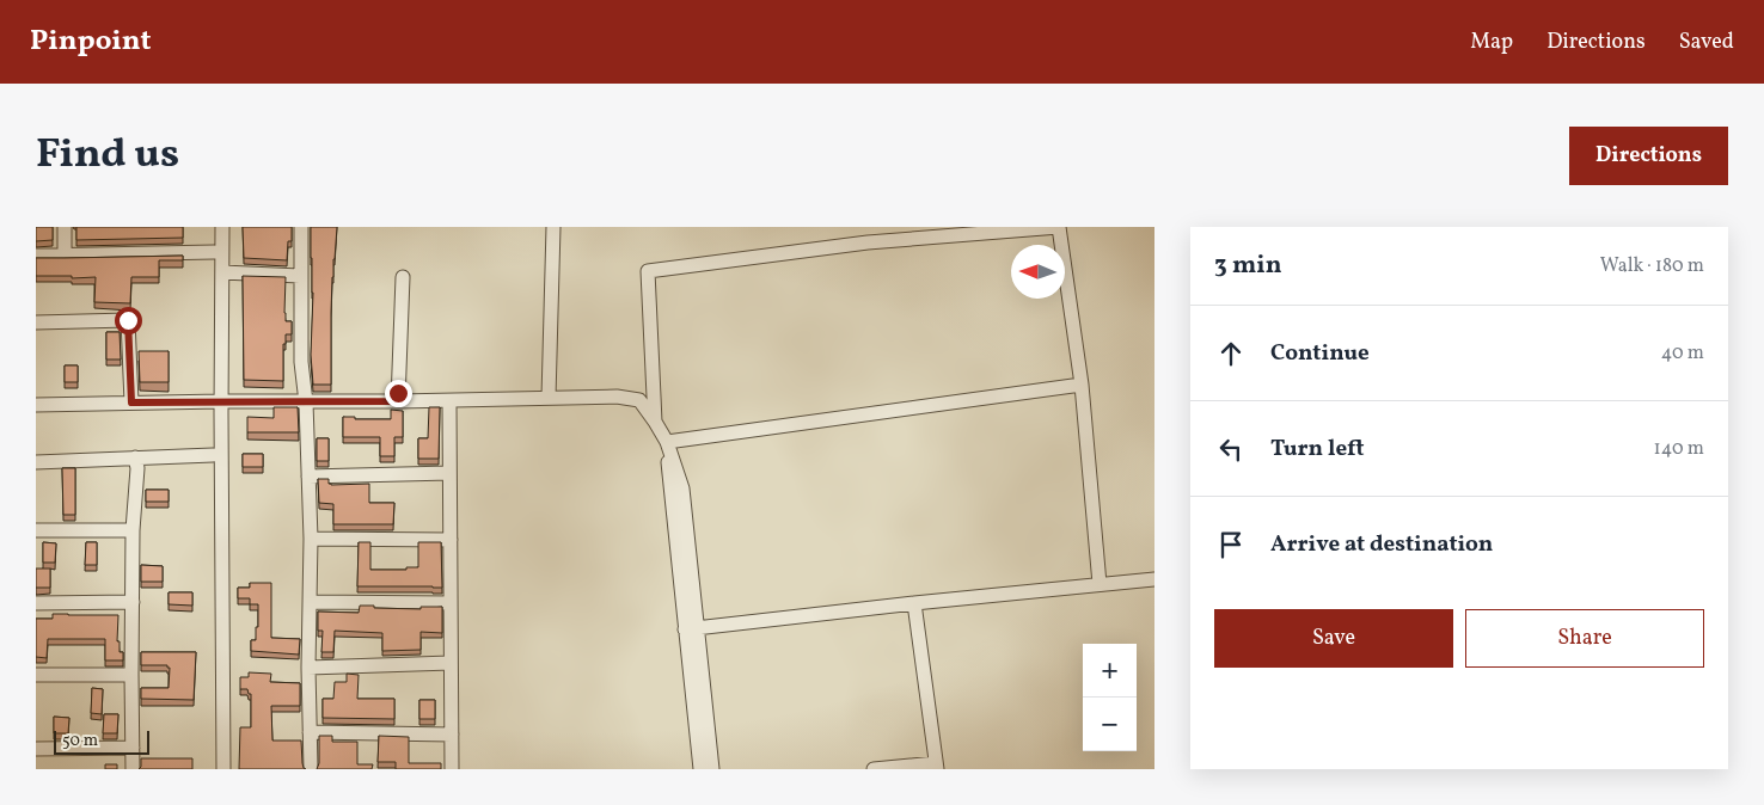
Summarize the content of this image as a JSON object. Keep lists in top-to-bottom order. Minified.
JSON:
{"scale_bar":"50 m","north":"left","page":{"header":"Pinpoint","nav":["Map","Directions","Saved"],"title":"Find us","buttons":["Directions",["Save","Share"]],"heading":["3 min","Walk · 180 m"],"list":[["Continue","40 m"],["Turn left","140 m"],"Arrive at destination"],"map_buttons":["+","−"],"scale":"50 m"}}
